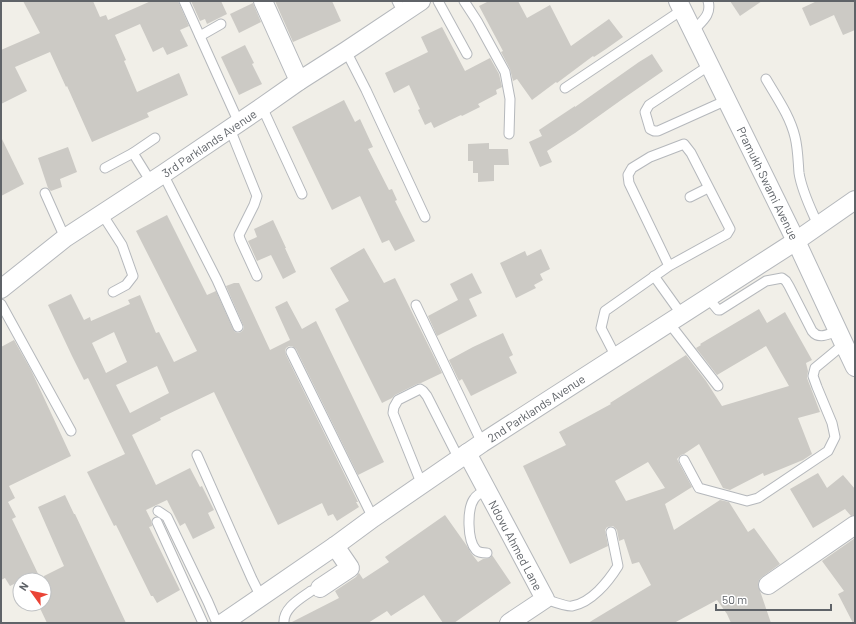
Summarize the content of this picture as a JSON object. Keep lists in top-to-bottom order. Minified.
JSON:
{"streets":{"street":["3rd Parklands Avenue","Pramukh Swami Avenue","2nd Parklands Avenue","Ndovu Ahmed Lane"]},"crossings":[["Pramukh Swami Avenue","2nd Parklands Avenue"],["2nd Parklands Avenue","Ndovu Ahmed Lane"]],"scale_bar":"50 m","north":"top left"}
